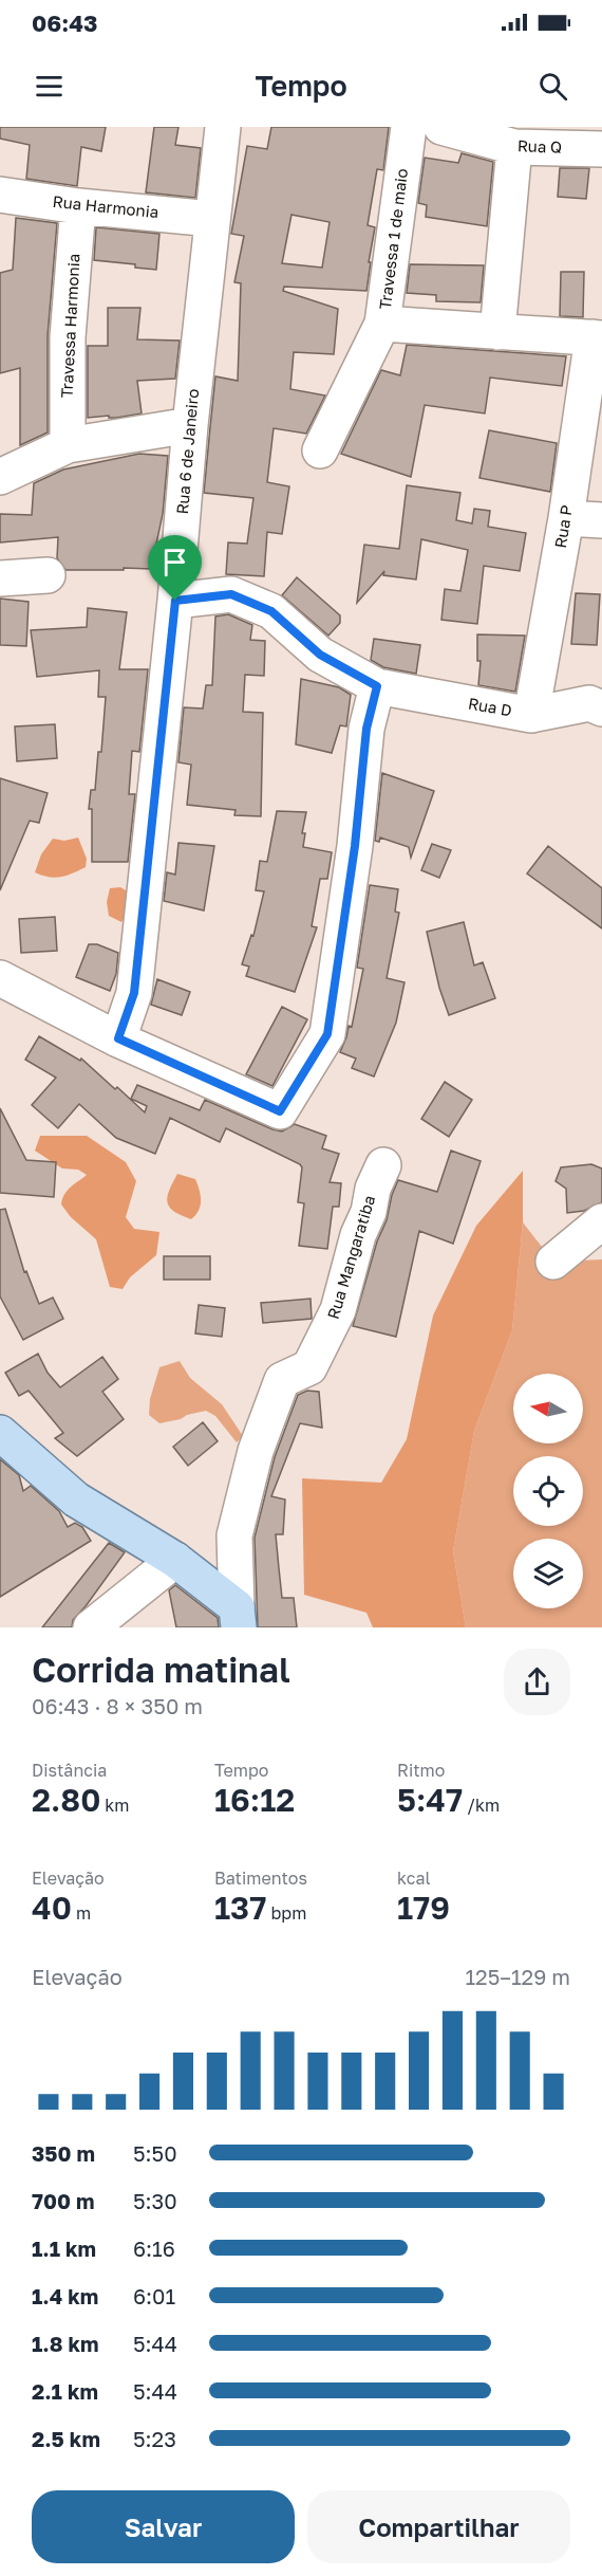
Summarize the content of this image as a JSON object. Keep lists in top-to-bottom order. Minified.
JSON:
{"streets":{"street":["Rua Q","Rua Harmonia","Travessa 1 de maio","Travessa Harmonia","Rua 6 de Janeiro","Rua P","Rua D","Rua Mangaratiba"]},"crossings":[["Rua Harmonia","Travessa Harmonia"],["Rua Harmonia","Rua 6 de Janeiro"],["Travessa 1 de maio","Rua P"],["Rua P","Rua D"]],"north":"left","page":{"status":"06:43","header":"Tempo","heading":["Corrida matinal","06:43 · 8 × 350 m"],"stats":[["Distância","2.80 km"],["Tempo","16:12"],["Ritmo","5:47 /km"],["Elevação","40 m"],["Batimentos","137 bpm"],["kcal","179"]],"chart":["Elevação","125–129 m"],"list":[{"name":"350 m","note":"5:50"},{"name":"700 m","note":"5:30"},{"name":"1.1 km","note":"6:16"},{"name":"1.4 km","note":"6:01"},{"name":"1.8 km","note":"5:44"},{"name":"2.1 km","note":"5:44"},{"name":"2.5 km","note":"5:23"}],"buttons":["Salvar","Compartilhar"]}}
